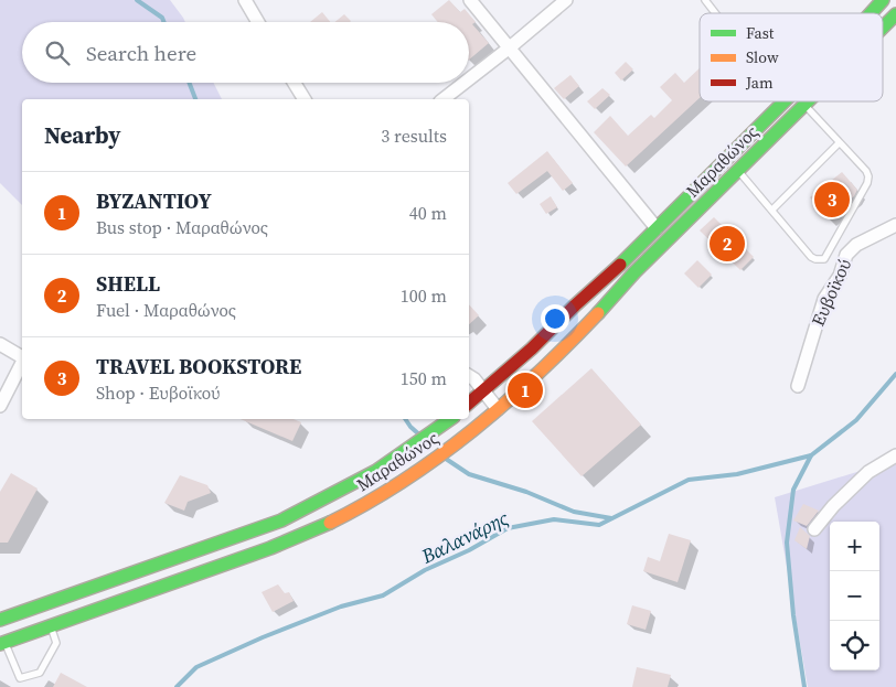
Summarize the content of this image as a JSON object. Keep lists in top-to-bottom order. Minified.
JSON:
{"streets":{"main road":["Μαραθώνος"],"street":["Ευβοϊκού"]},"water":["Βαλανάρης"],"legend":["Fast","Slow","Jam"],"page":{"search":"Search here","heading":["Nearby","3 results"],"list":[{"mark":"1","name":"ΒΥΖΑΝΤΙΟΥ","note":"Bus stop · Μαραθώνος","value":"40 m"},{"mark":"2","name":"SHELL","note":"Fuel · Μαραθώνος","value":"100 m"},{"mark":"3","name":"TRAVEL BOOKSTORE","note":"Shop · Ευβοϊκού","value":"150 m"}],"pins":["3","2","1"],"map_buttons":["+","−"]}}
